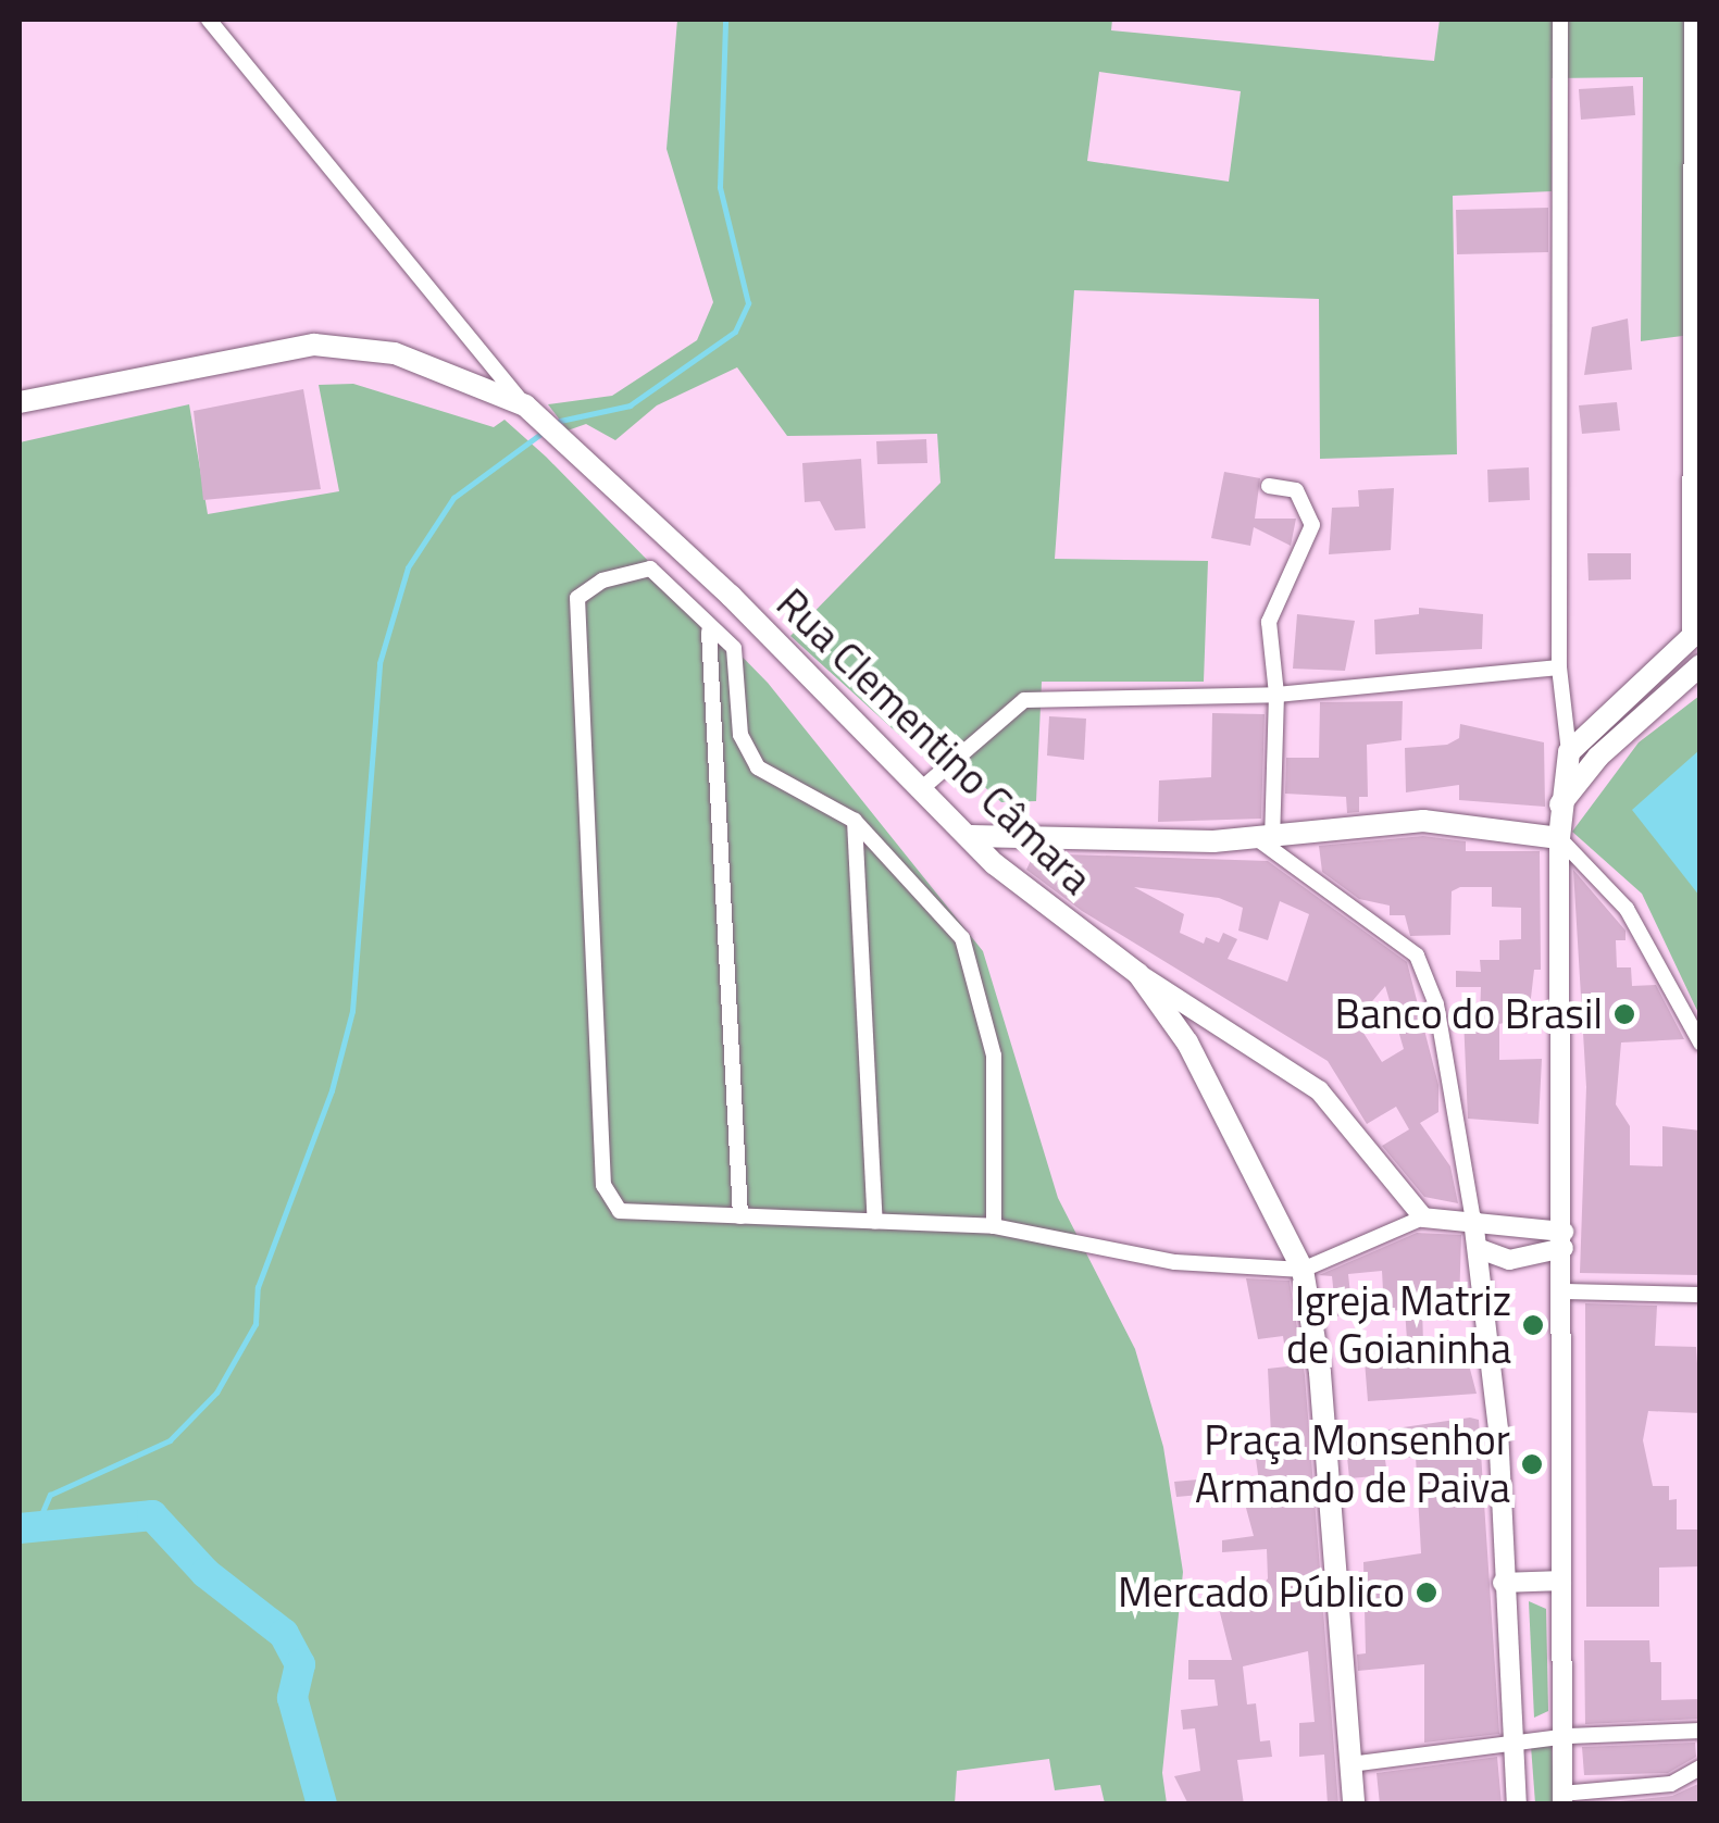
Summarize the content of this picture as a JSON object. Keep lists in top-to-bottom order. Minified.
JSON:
{"streets":{"main road":["Rua Clementino Câmara"]},"places":["Banco do Brasil","Igreja Matriz de Goianinha","Praça Monsenhor Armando de Paiva","Mercado Público"]}
